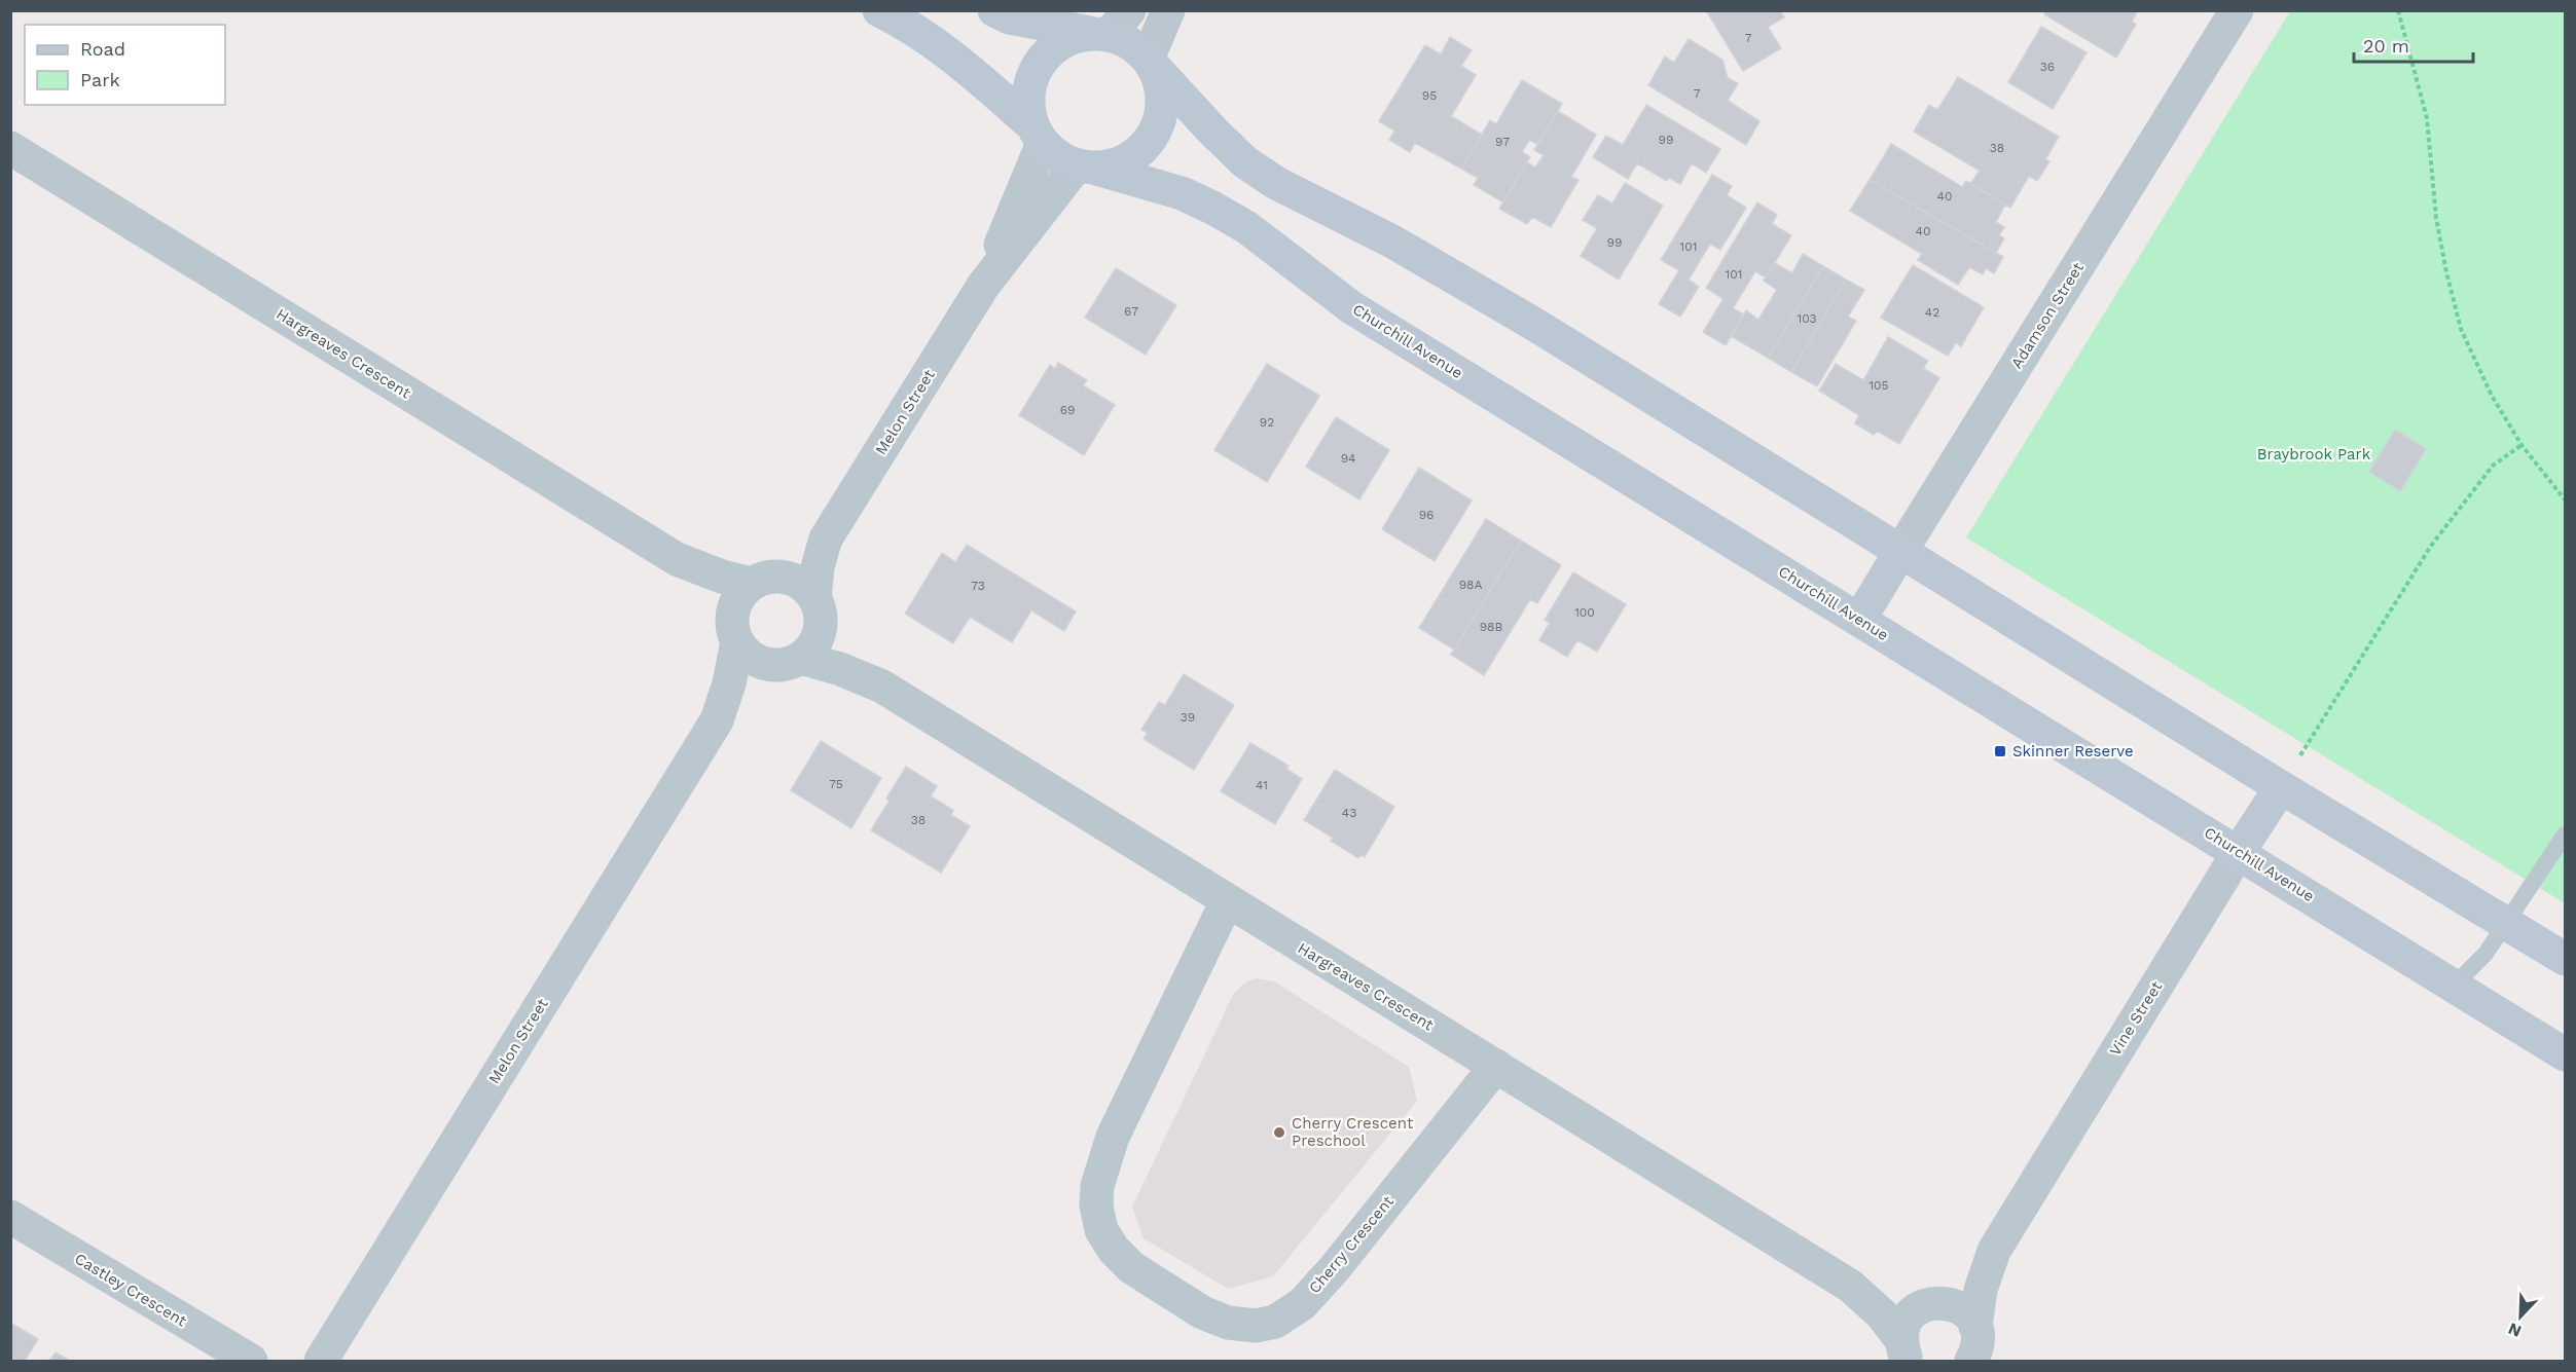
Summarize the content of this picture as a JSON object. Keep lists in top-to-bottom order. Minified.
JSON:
{"streets":{"main road":["Adamson Street","Churchill Avenue","Vine Street"],"street":["Hargreaves Crescent","Melon Street","Cherry Crescent","Castley Crescent"]},"crossings":[["Adamson Street","Churchill Avenue"],["Churchill Avenue","Melon Street"],["Churchill Avenue","Vine Street"],["Hargreaves Crescent","Melon Street"],["Hargreaves Crescent","Vine Street"],["Hargreaves Crescent","Cherry Crescent"]],"parks":["Braybrook Park"],"places":{"transit":["Skinner Reserve"],"other":["Cherry Crescent Preschool"]},"house_numbers":["7","36","7","95","99","97","38","40","40","99","101","101","67","42","103","105","69","92","94","96","98A","73","100","98B","39","75","41","43","38"],"legend":["Road","Park"],"scale_bar":"20 m","north":"bottom left"}
